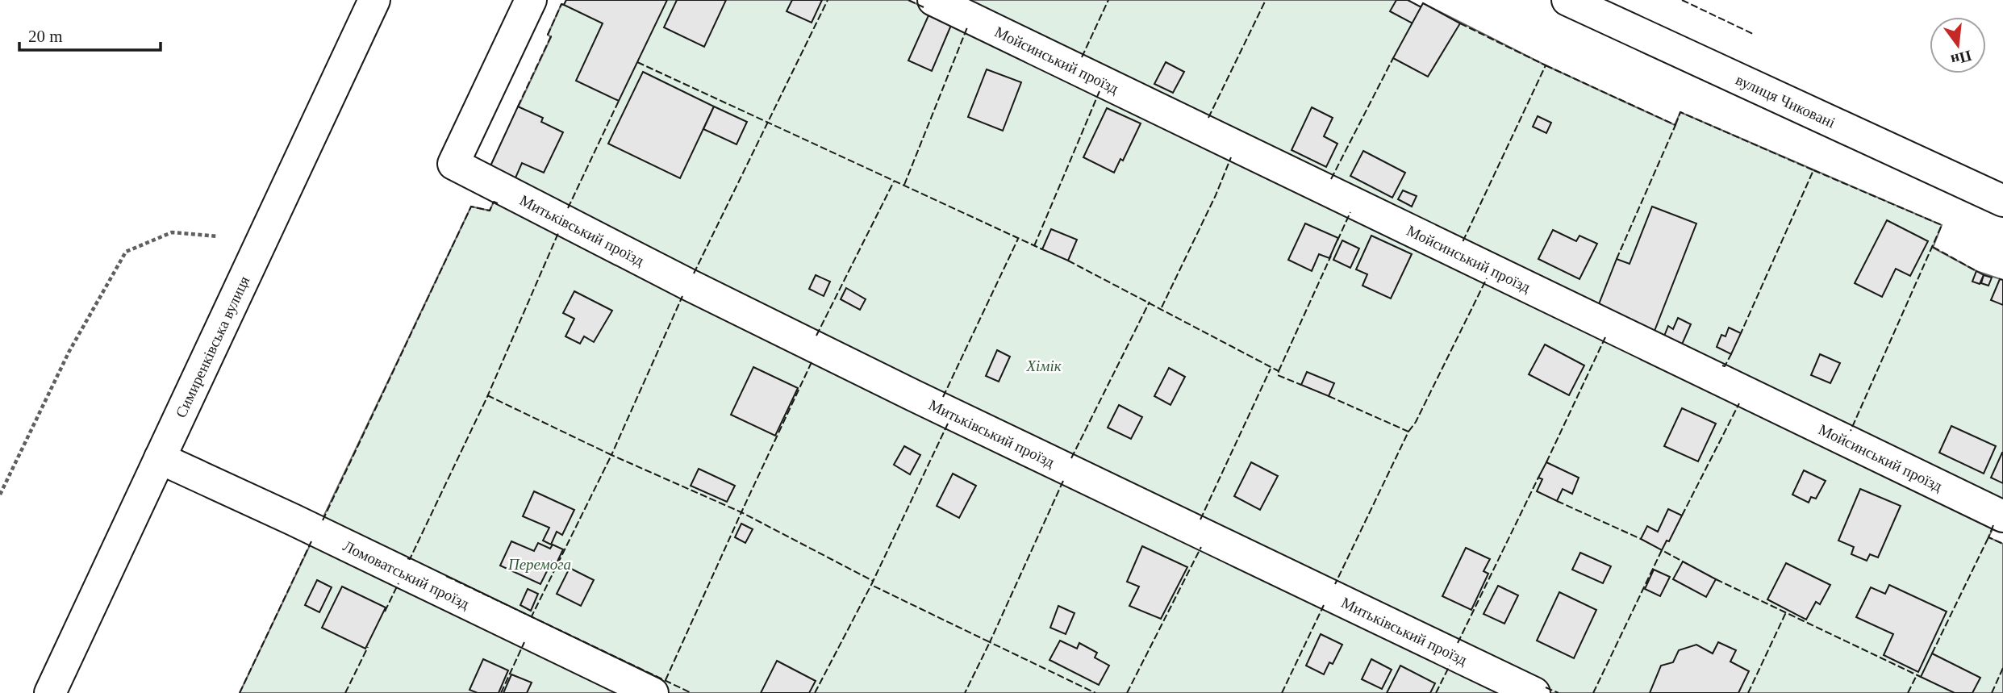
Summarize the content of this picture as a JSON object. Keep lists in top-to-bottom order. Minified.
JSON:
{"streets":{"main road":["Мойсинський проїзд","вулиця Чиковані","Митьківський проїзд","Симиренківська вулиця","Ломоватський проїзд"]},"crossings":[["Симиренківська вулиця","Ломоватський проїзд"]],"parks":["Хімік","Перемога"],"scale_bar":"20 m","north":"bottom"}
